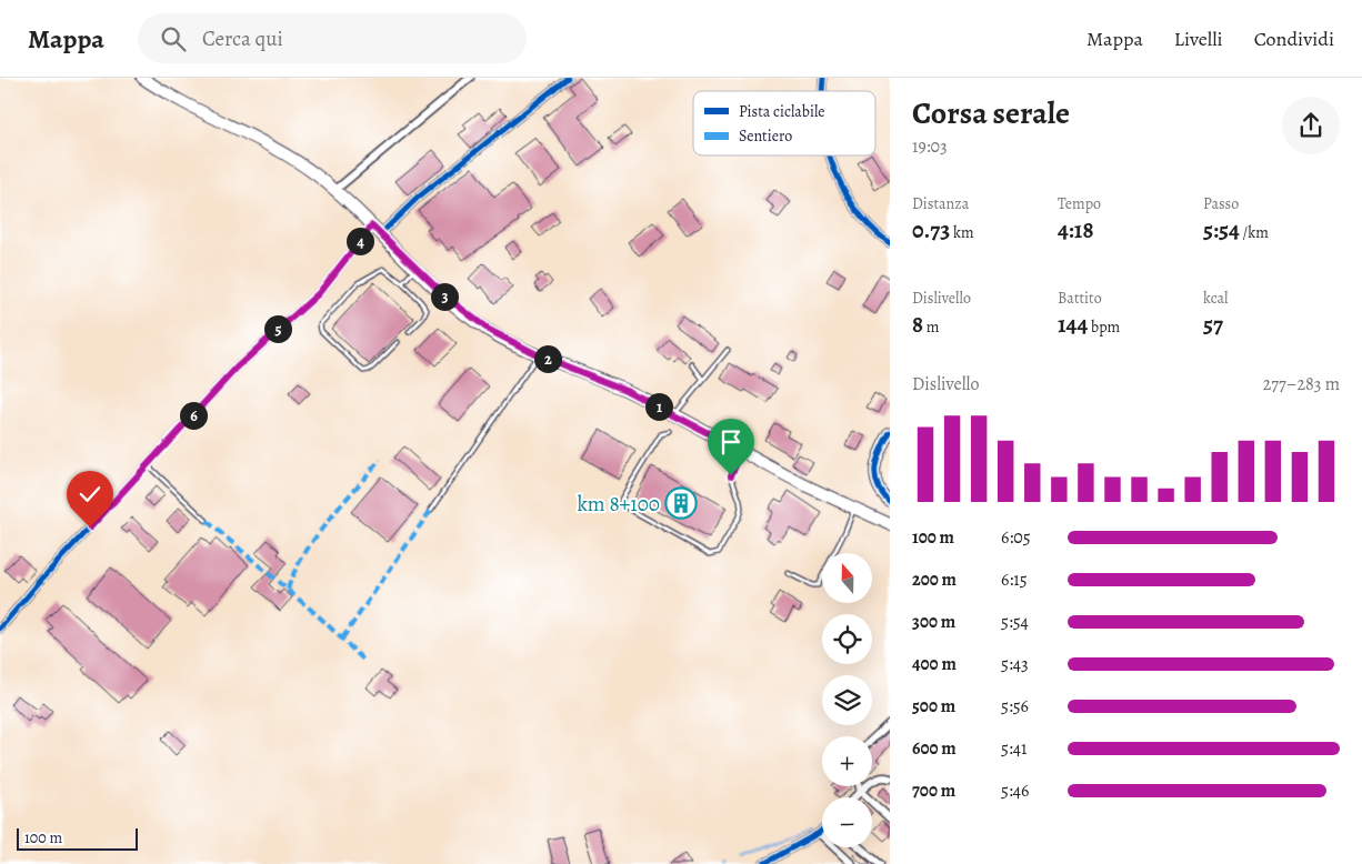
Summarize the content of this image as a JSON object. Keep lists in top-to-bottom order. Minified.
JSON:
{"places":{"building":["km 8+100"]},"legend":["Pista ciclabile","Sentiero"],"scale_bar":"100 m","north":"top","page":{"header":"Mappa","search":"Cerca qui","nav":["Mappa","Livelli","Condividi"],"heading":["Corsa serale","19:03"],"stats":[["Distanza","0.73 km"],["Tempo","4:18"],["Passo","5:54 /km"],["Dislivello","8 m"],["Battito","144 bpm"],["kcal","57"]],"pins":["4","3","5","2","1","6"],"chart":["Dislivello","277–283 m"],"list":[{"name":"100 m","note":"6:05"},{"name":"200 m","note":"6:15"},{"name":"300 m","note":"5:54"},{"name":"400 m","note":"5:43"},{"name":"500 m","note":"5:56"},{"name":"600 m","note":"5:41"},{"name":"700 m","note":"5:46"}],"map_buttons":["+","−"],"scale":"100 m"}}
